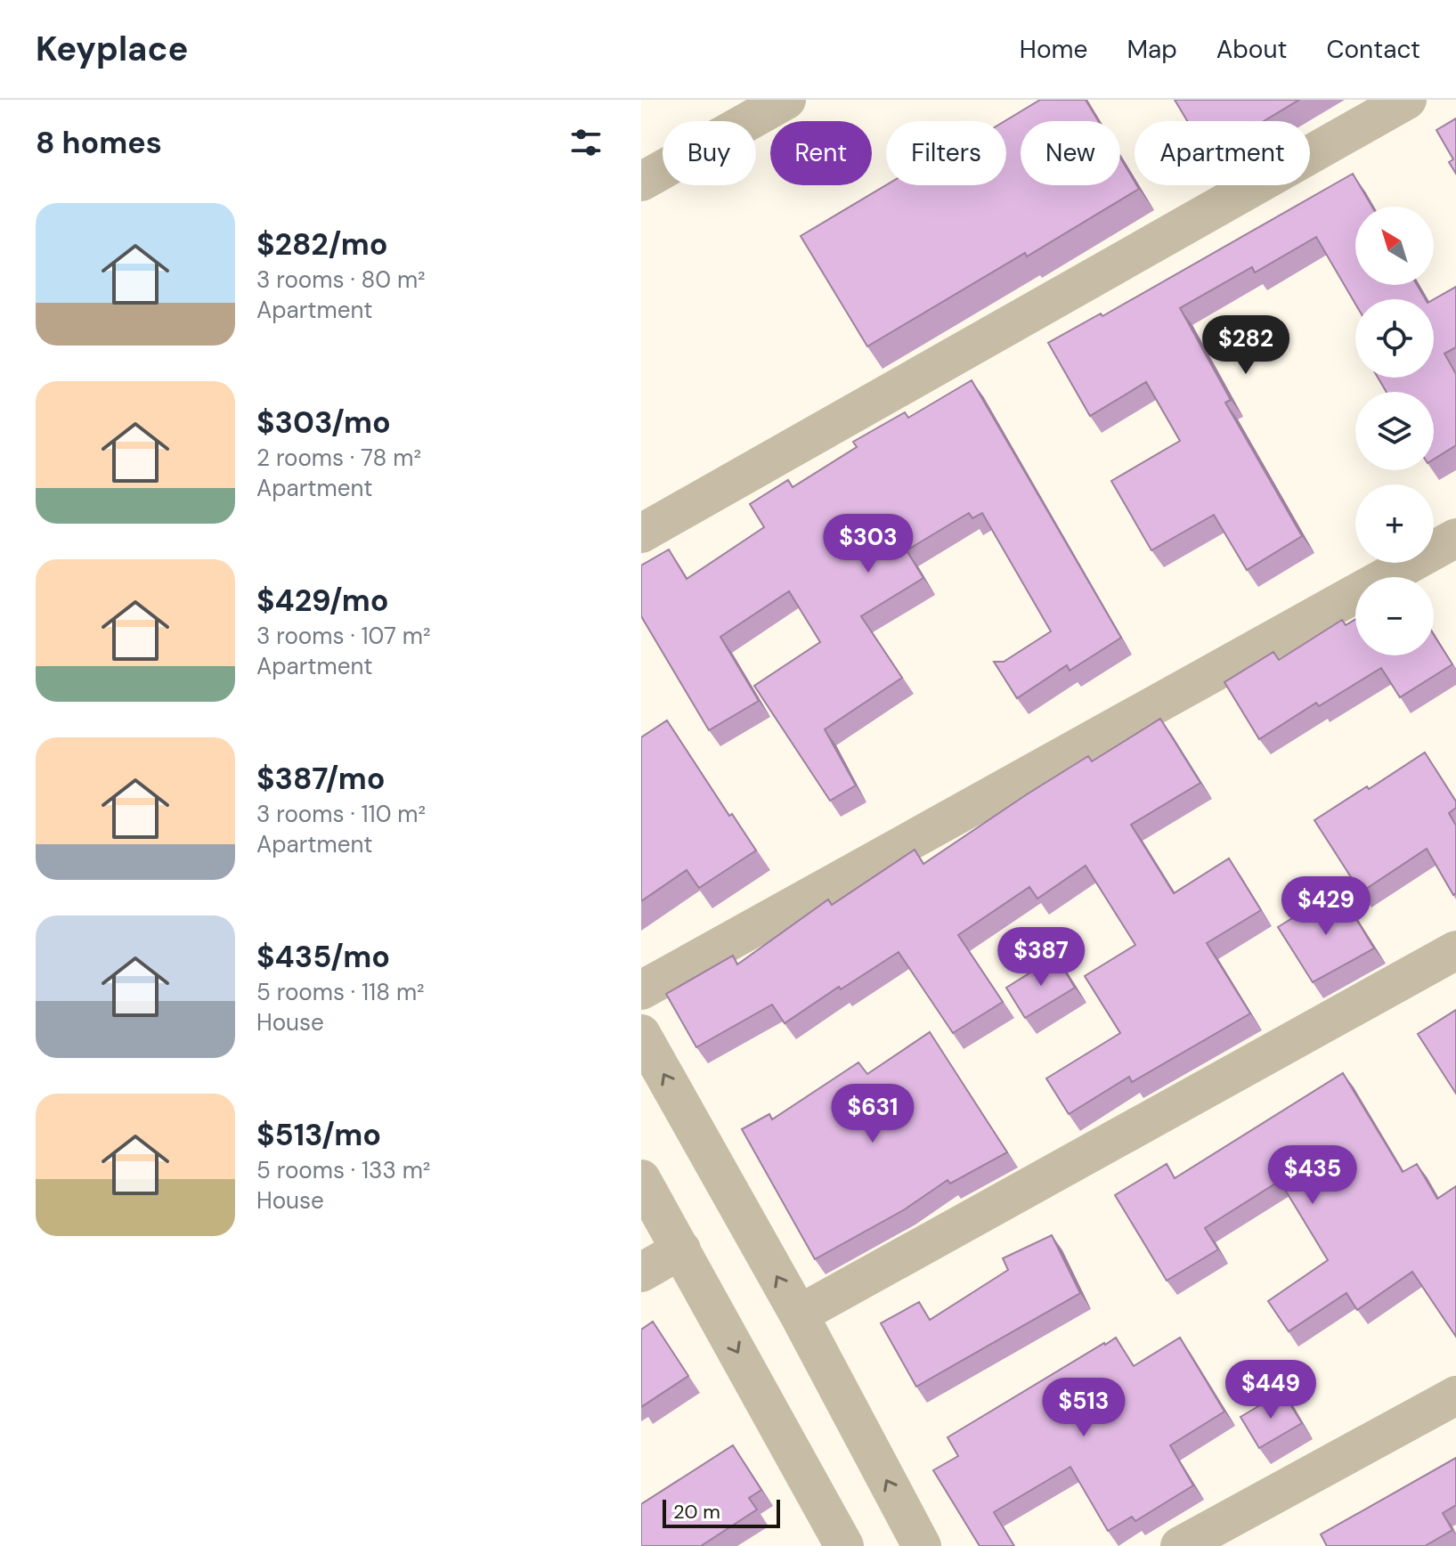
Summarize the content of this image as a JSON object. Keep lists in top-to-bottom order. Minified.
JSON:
{"scale_bar":"20 m","north":"top left","page":{"header":"Keyplace","nav":["Home","Map","About","Contact"],"heading":"8 homes","chip":["Buy","Rent","Filters","New","Apartment"],"list":[{"name":"$282/mo","note":"3 rooms · 80 m² · Apartment"},{"name":"$303/mo","note":"2 rooms · 78 m² · Apartment"},{"name":"$429/mo","note":"3 rooms · 107 m² · Apartment"},{"name":"$387/mo","note":"3 rooms · 110 m² · Apartment"},{"name":"$435/mo","note":"5 rooms · 118 m² · House"},{"name":"$513/mo","note":"5 rooms · 133 m² · House"}],"map_buttons":["+","−"],"price":["$282","$303","$429","$387","$631","$435","$449","$513"],"scale":"20 m"}}
